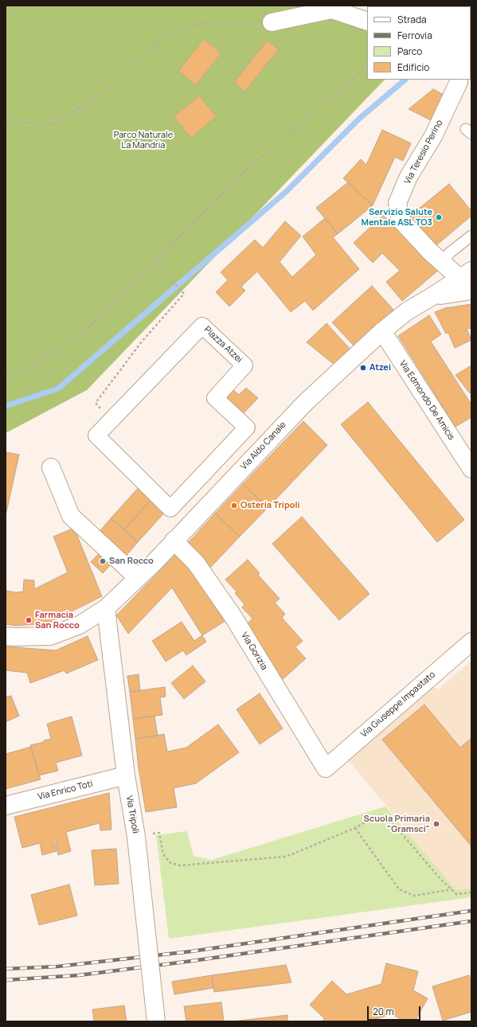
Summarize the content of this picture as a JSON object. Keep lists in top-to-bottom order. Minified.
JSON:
{"streets":{"street":["Via Teresio Perino","Piazza Atzei","Via Edmondo De Amicis","Via Aldo Canale","Via Gorizia","Via Giuseppe Impastato","Via Enrico Toti","Via Tripoli"]},"crossings":[["Via Teresio Perino","Via Aldo Canale"],["Via Edmondo De Amicis","Via Aldo Canale"],["Via Aldo Canale","Via Gorizia"],["Via Aldo Canale","Via Tripoli"],["Via Gorizia","Via Giuseppe Impastato"],["Via Enrico Toti","Via Tripoli"]],"parks":["Parco Naturale La Mandria"],"places":["Servizio Salute Mentale ASL TO3","Atzei","Osteria Tripoli","San Rocco","Farmacia San Rocco","Scuola Primaria \"Gramsci\""],"legend":["Strada","Ferrovia","Parco","Edificio"],"scale_bar":"20 m"}
